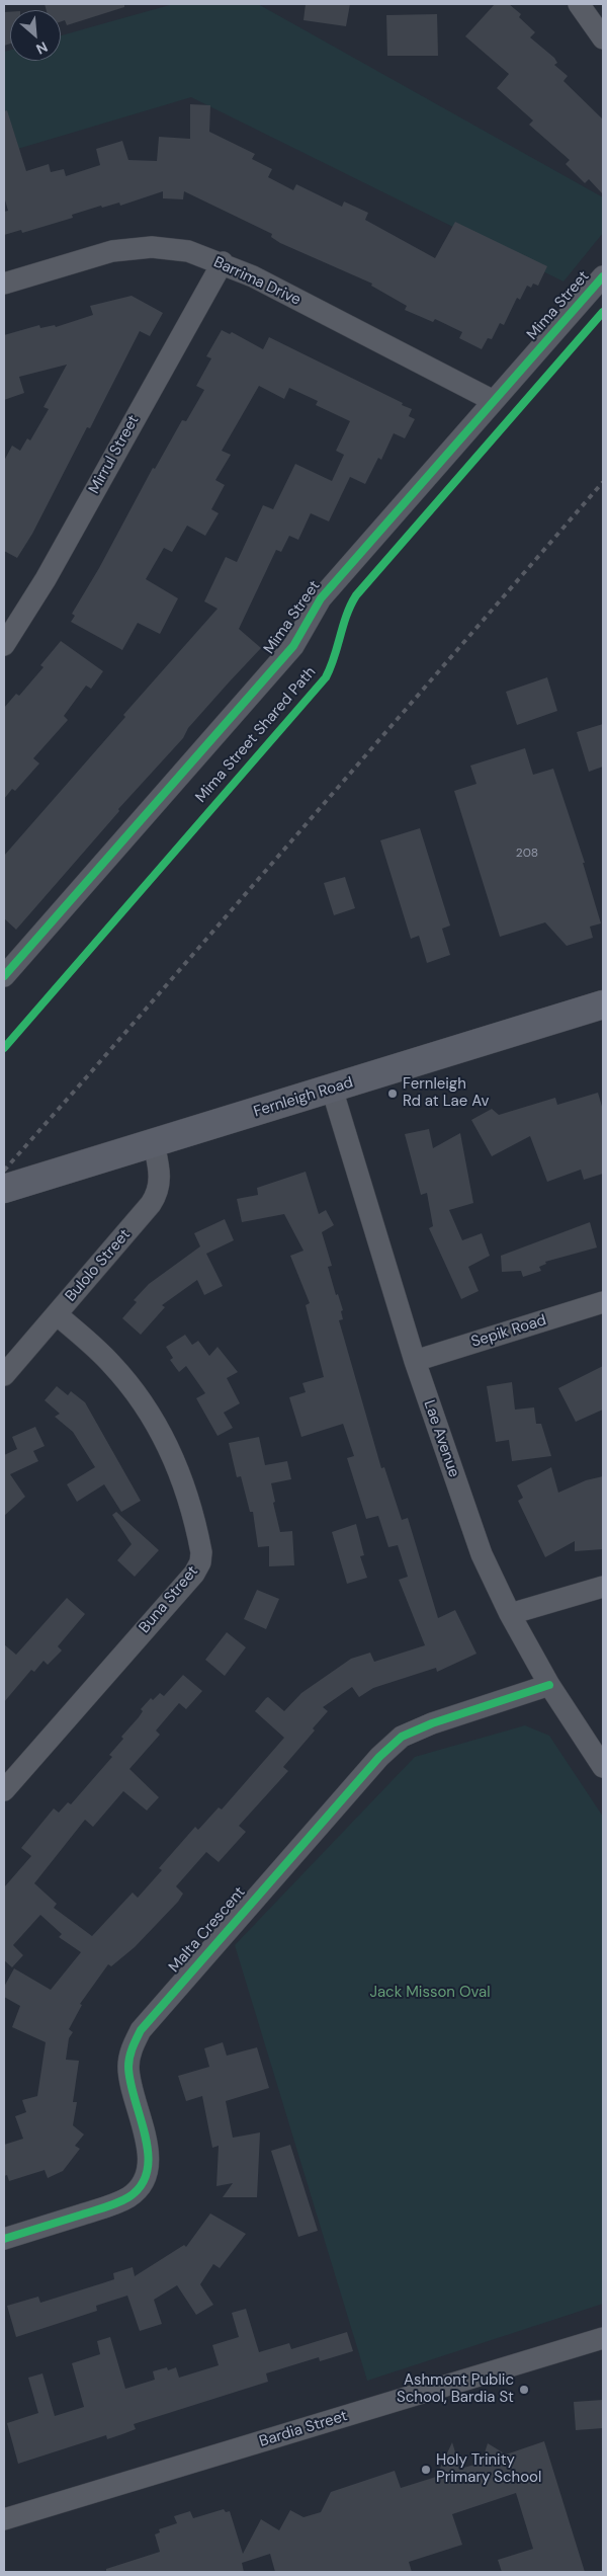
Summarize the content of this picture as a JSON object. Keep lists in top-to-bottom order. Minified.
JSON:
{"streets":{"street":["Barrima Drive","Mima Street","Mirrul Street","Fernleigh Road","Bulolo Street","Sepik Road","Lae Avenue","Buna Street","Malta Crescent","Bardia Street"],"cycle path":["Mima Street Shared Path"]},"crossings":[["Barrima Drive","Mima Street"],["Barrima Drive","Mirrul Street"],["Fernleigh Road","Bulolo Street"],["Fernleigh Road","Lae Avenue"],["Bulolo Street","Buna Street"],["Sepik Road","Lae Avenue"],["Lae Avenue","Malta Crescent"]],"parks":["Jack Misson Oval"],"places":["Fernleigh Rd at Lae Av","Ashmont Public School, Bardia St","Holy Trinity Primary School"],"house_numbers":["208"],"north":"bottom right"}
